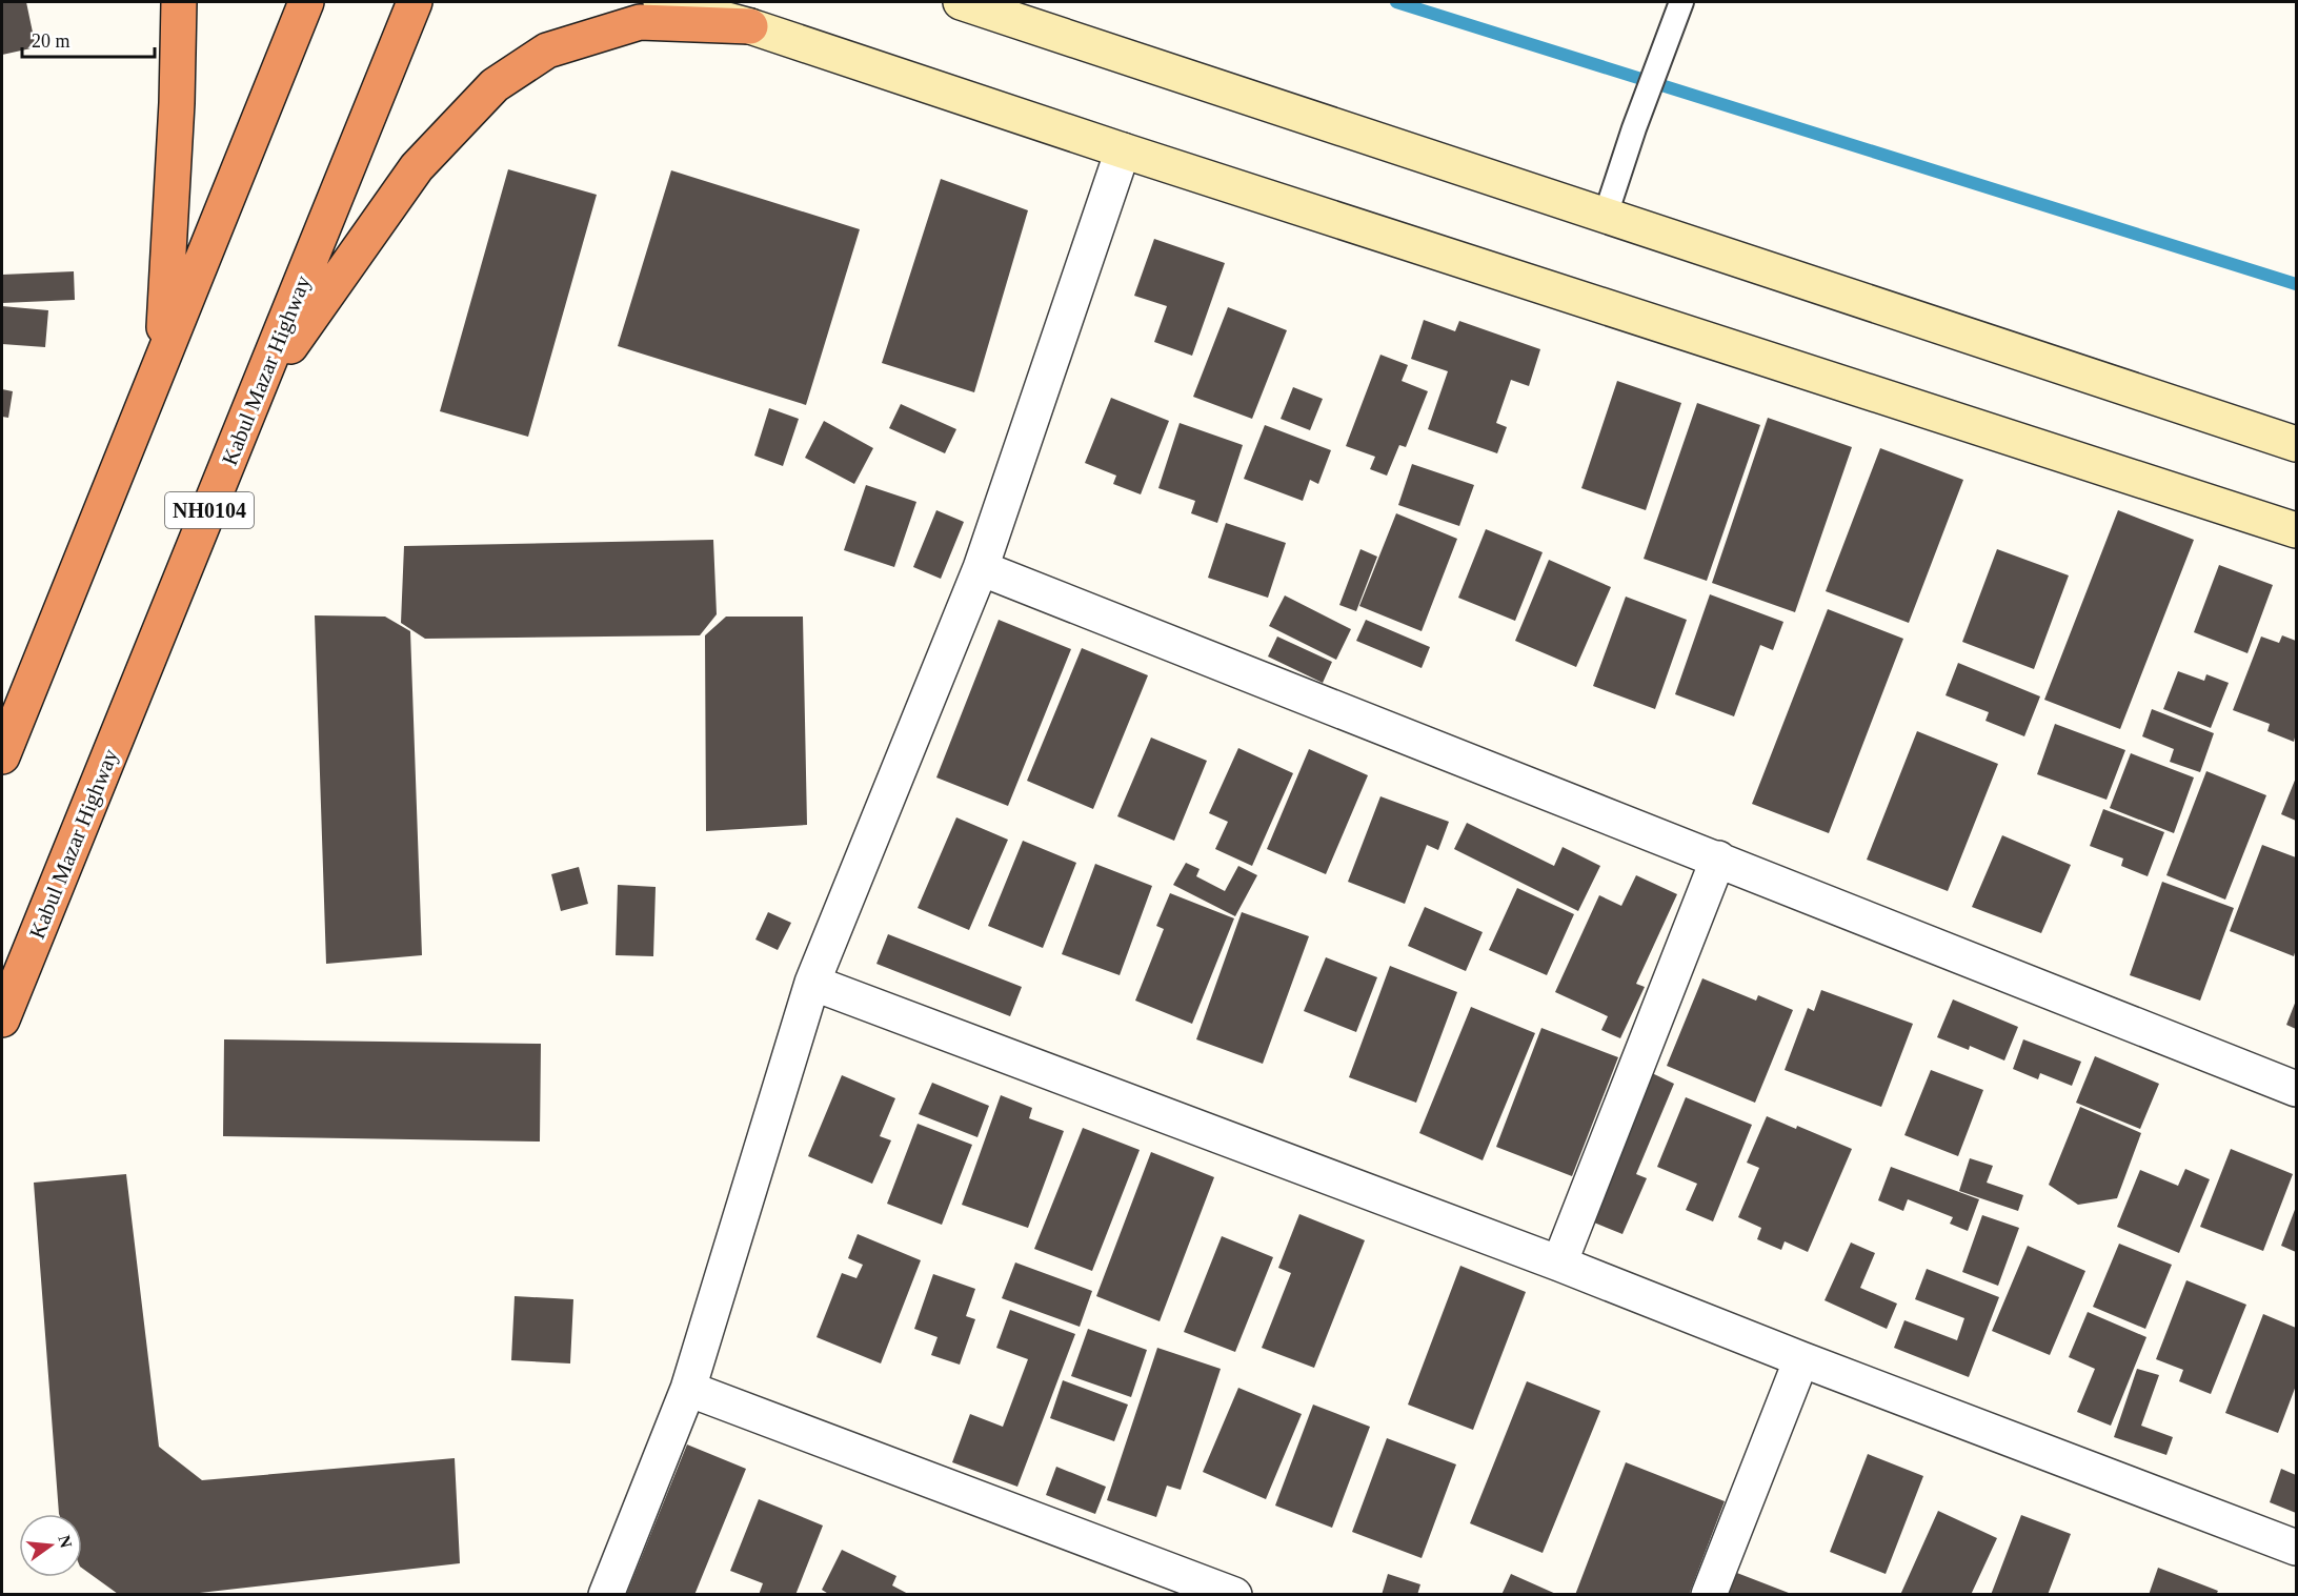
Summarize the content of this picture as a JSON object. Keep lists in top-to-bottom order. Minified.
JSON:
{"streets":{"highway":["Kabul Mazar Highway","NH0104"]},"scale_bar":"20 m","north":"right"}
